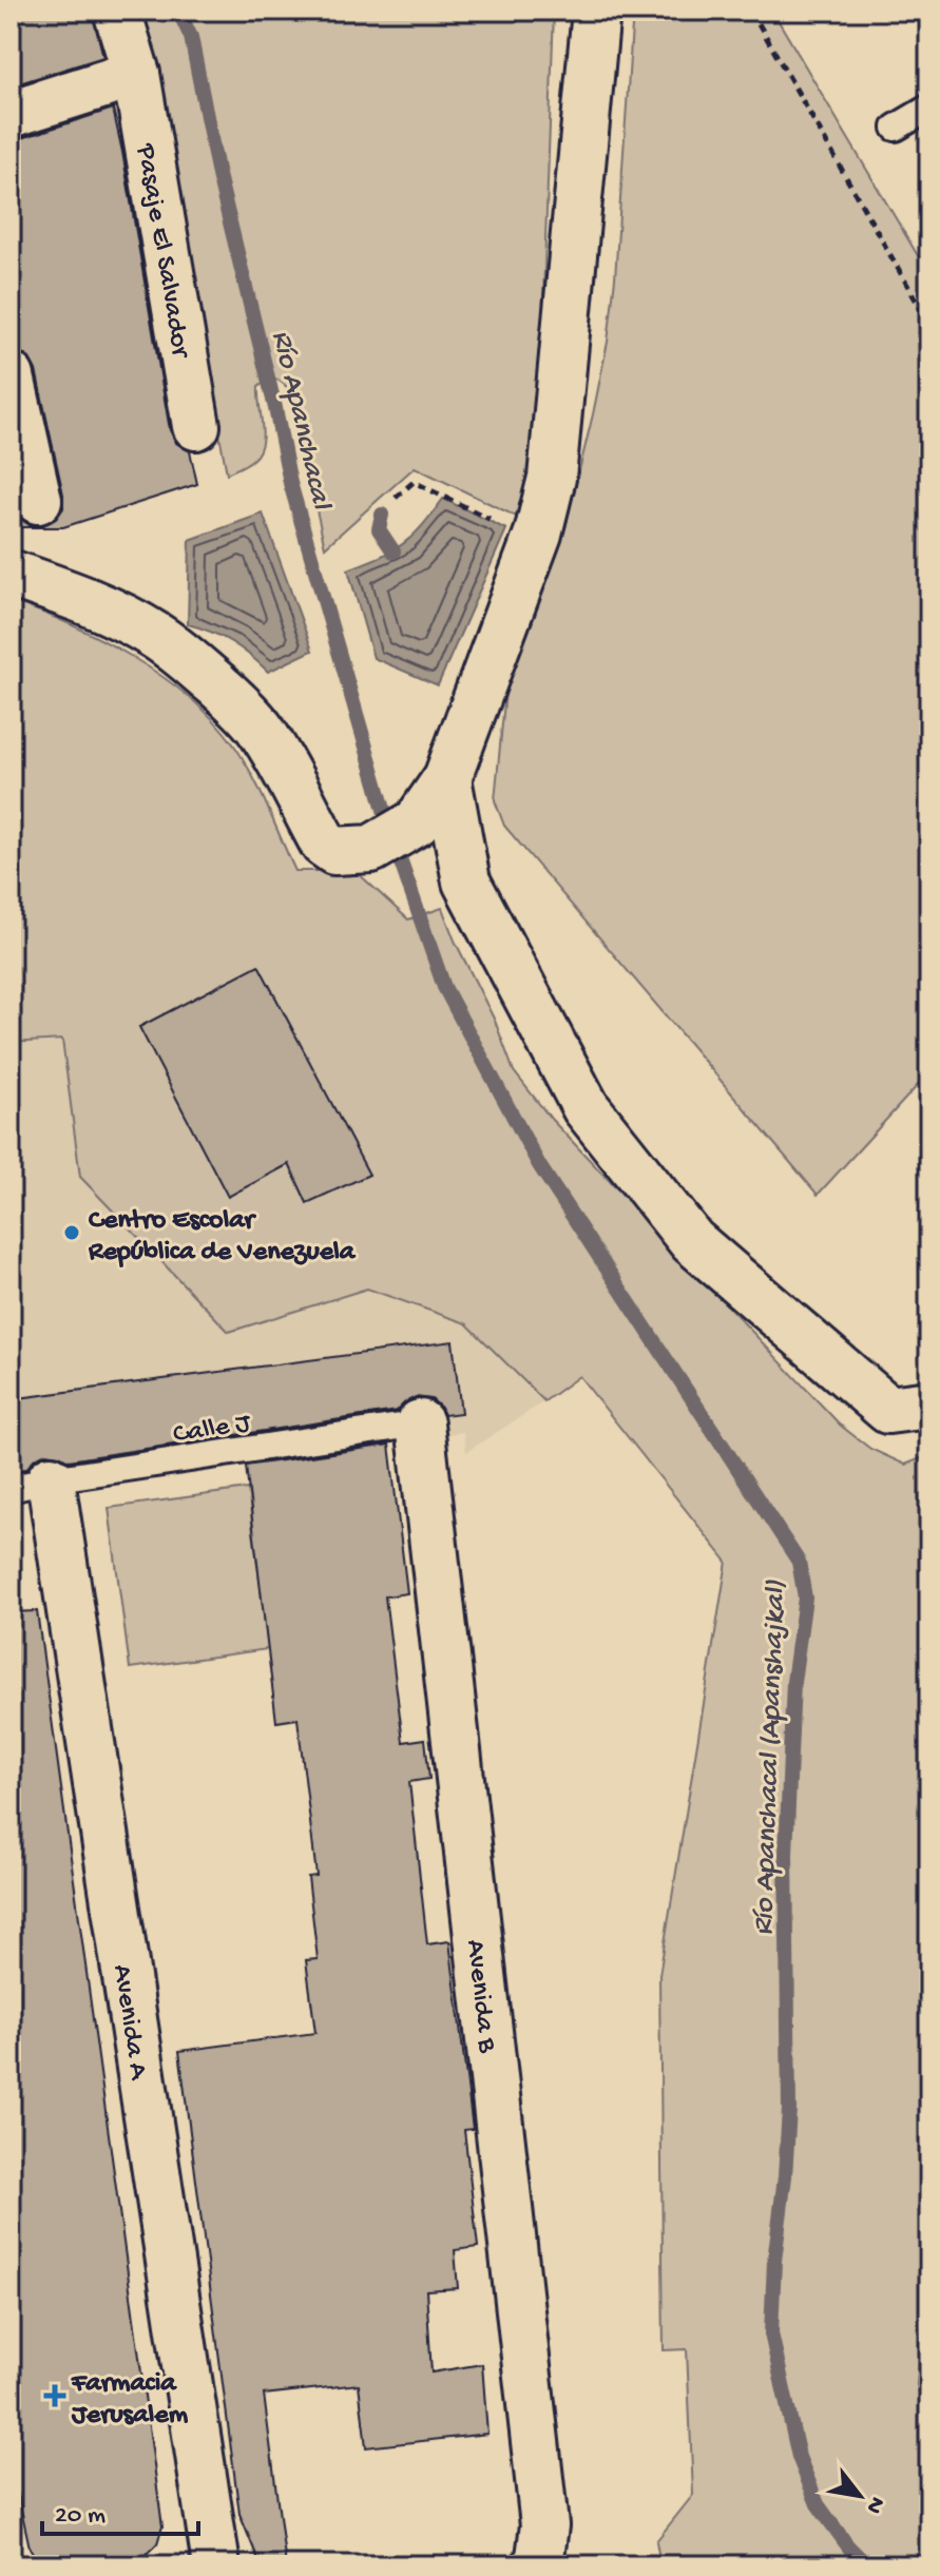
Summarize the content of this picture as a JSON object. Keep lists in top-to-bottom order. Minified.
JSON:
{"streets":{"street":["Pasaje El Salvador","Avenida B","Avenida A"],"lane":["Calle J"]},"crossings":[["Calle J","Avenida B"],["Calle J","Avenida A"]],"water":["Río Apanchacal","Río Apanchacal (Apanshajkal)"],"places":{"other":["Centro Escolar República de Venezuela"],"health":["Farmacia Jerusalem"]},"scale_bar":"20 m","north":"bottom right"}
